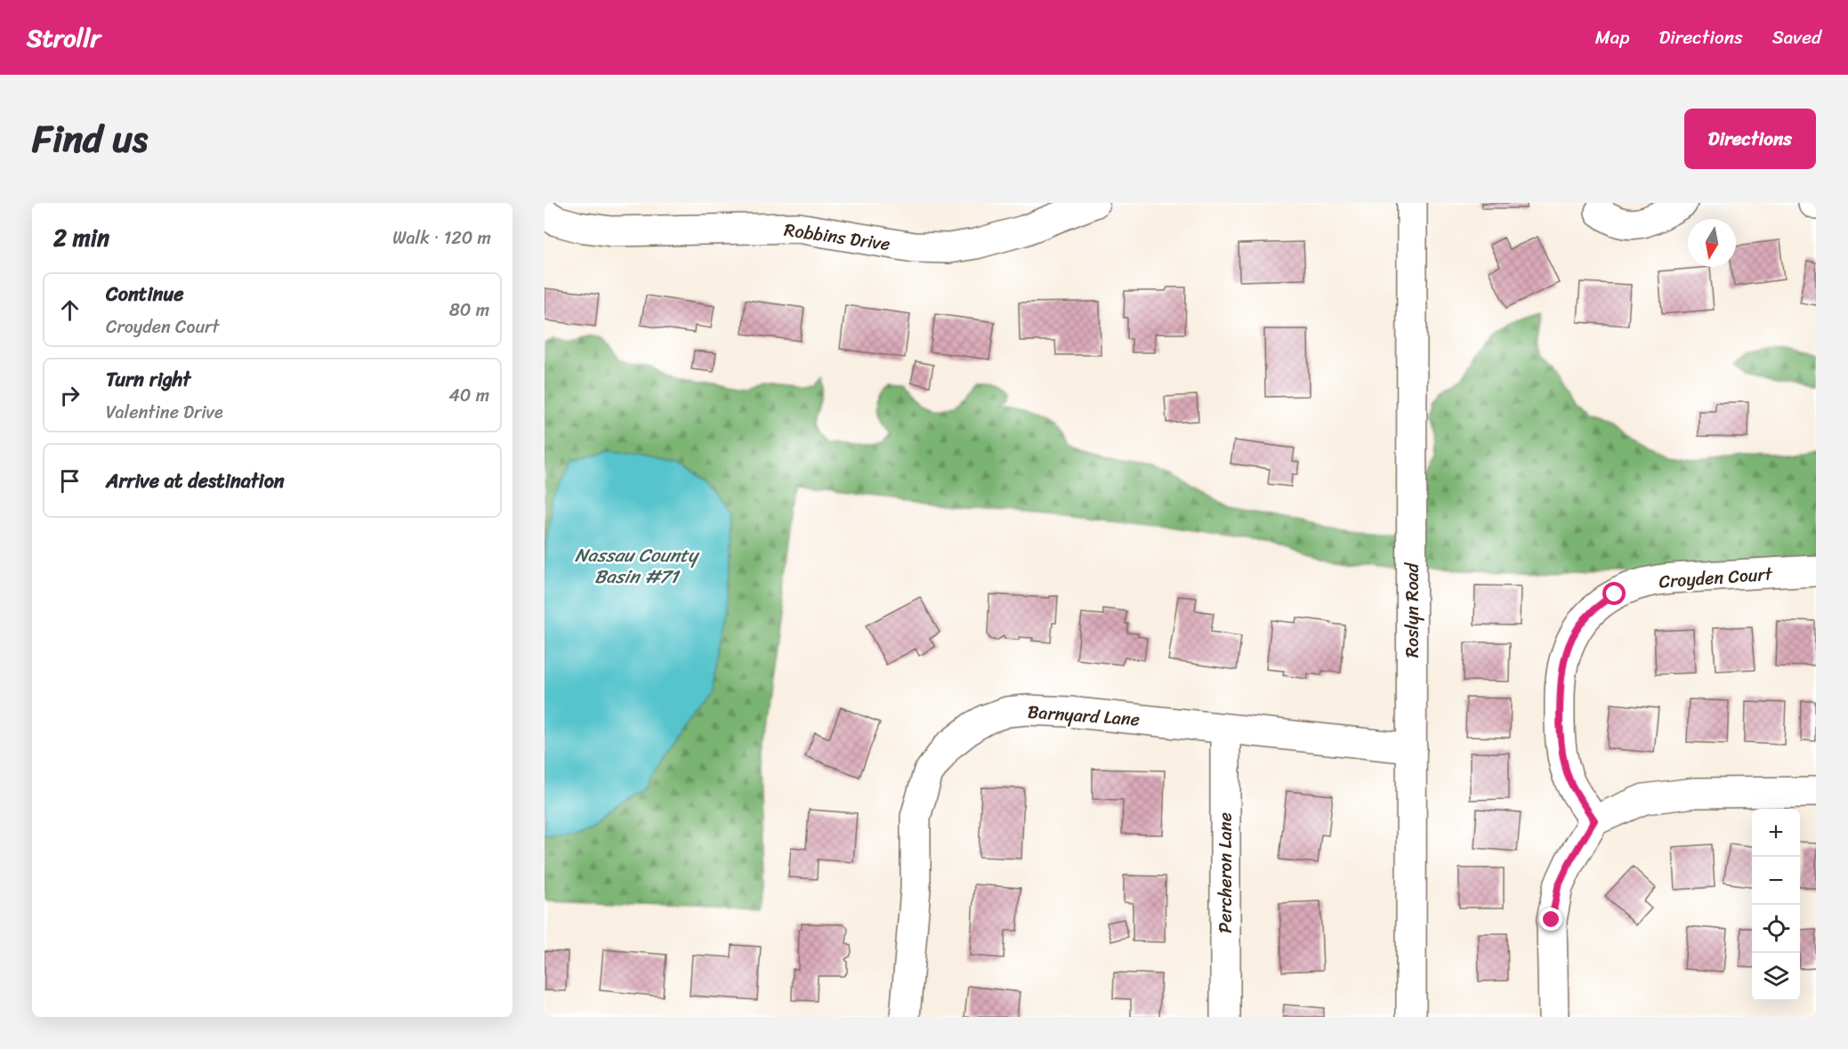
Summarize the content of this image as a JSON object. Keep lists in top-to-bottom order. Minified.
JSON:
{"streets":{"street":["Robbins Drive","Croyden Court","Roslyn Road","Barnyard Lane","Percheron Lane"]},"crossings":[["Roslyn Road","Barnyard Lane"],["Barnyard Lane","Percheron Lane"]],"water":["Nassau County Basin #71"],"north":"bottom","page":{"header":"Strollr","nav":["Map","Directions","Saved"],"title":"Find us","buttons":"Directions","heading":["2 min","Walk · 120 m"],"list":[["Continue","Croyden Court","80 m"],["Turn right","Valentine Drive","40 m"],"Arrive at destination"],"map_buttons":["+","−"]}}
